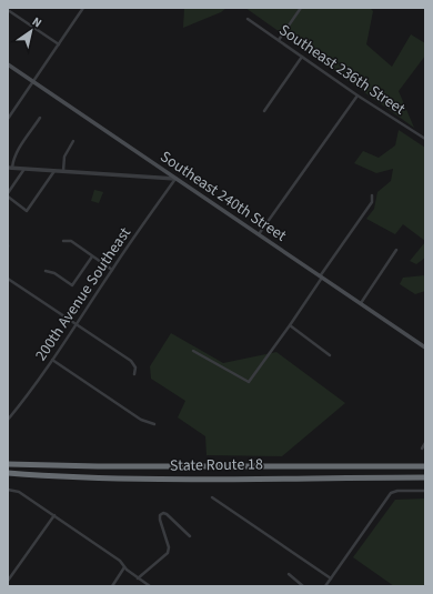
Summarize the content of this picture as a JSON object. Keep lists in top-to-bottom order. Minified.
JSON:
{"streets":{"highway":["State Route 18"],"main road":["Southeast 240th Street"],"street":["Southeast 236th Street","200th Avenue Southeast"]},"crossings":[["Southeast 240th Street","200th Avenue Southeast"]],"north":"top right"}
